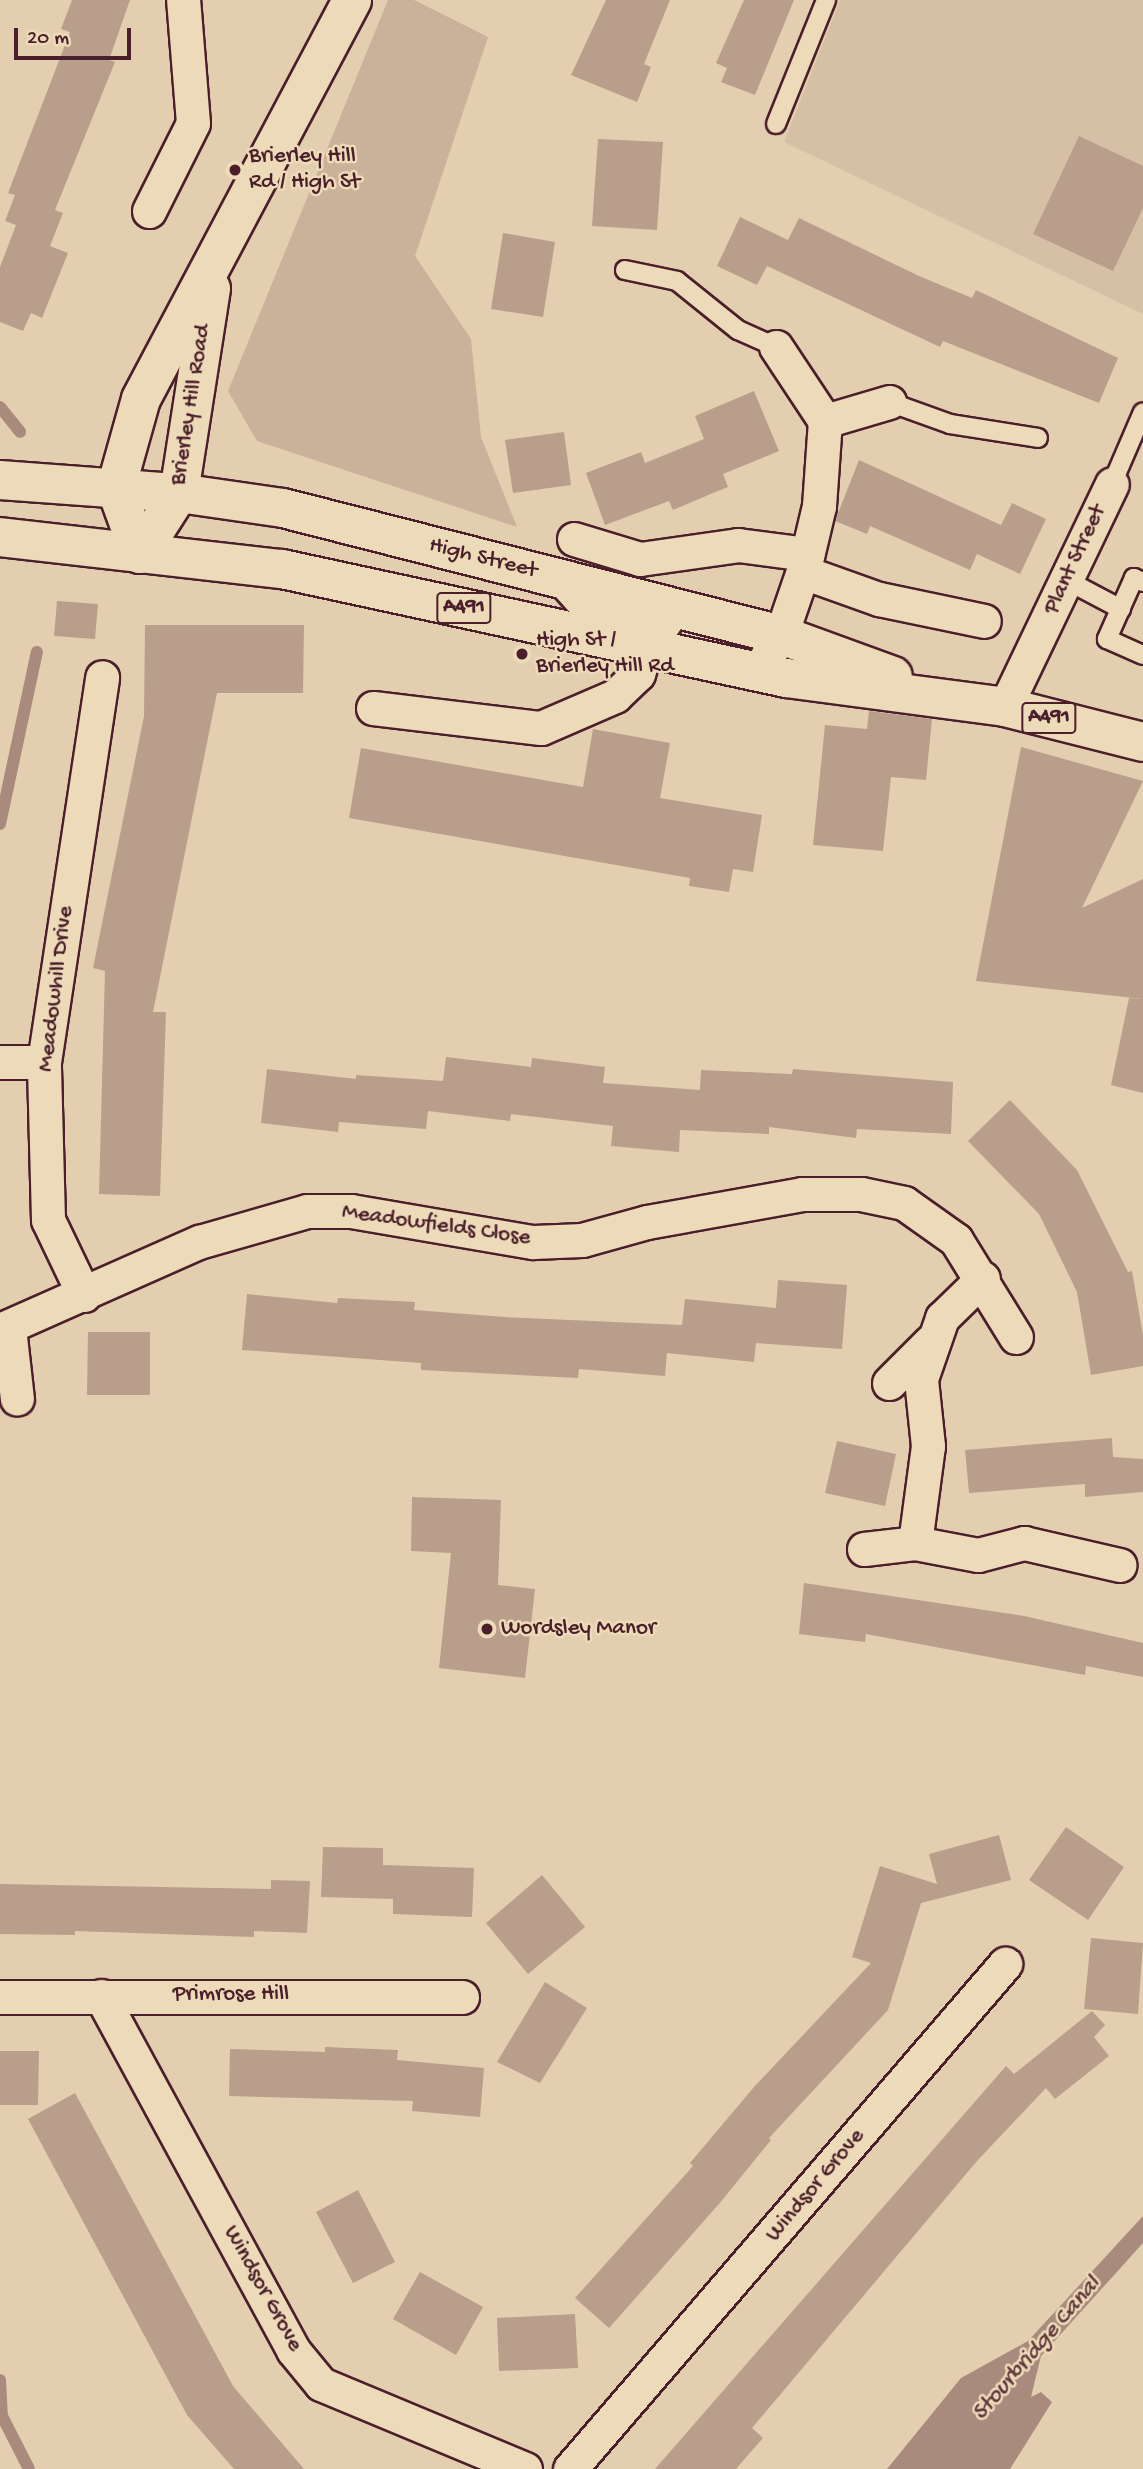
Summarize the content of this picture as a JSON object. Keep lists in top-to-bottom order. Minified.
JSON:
{"streets":{"main road":["Brierley Hill Road","High Street","A491"],"street":["Plant Street","Meadowhill Drive","Meadowfields Close","Primrose Hill","Windsor Grove"]},"crossings":[["Brierley Hill Road","High Street"],["High Street","Plant Street"],["Meadowhill Drive","Meadowfields Close"],["Primrose Hill","Windsor Grove"]],"water":["Stourbridge Canal"],"places":["Brierley Hill Rd / High St","High St / Brierley Hill Rd","Wordsley Manor"],"scale_bar":"20 m"}
